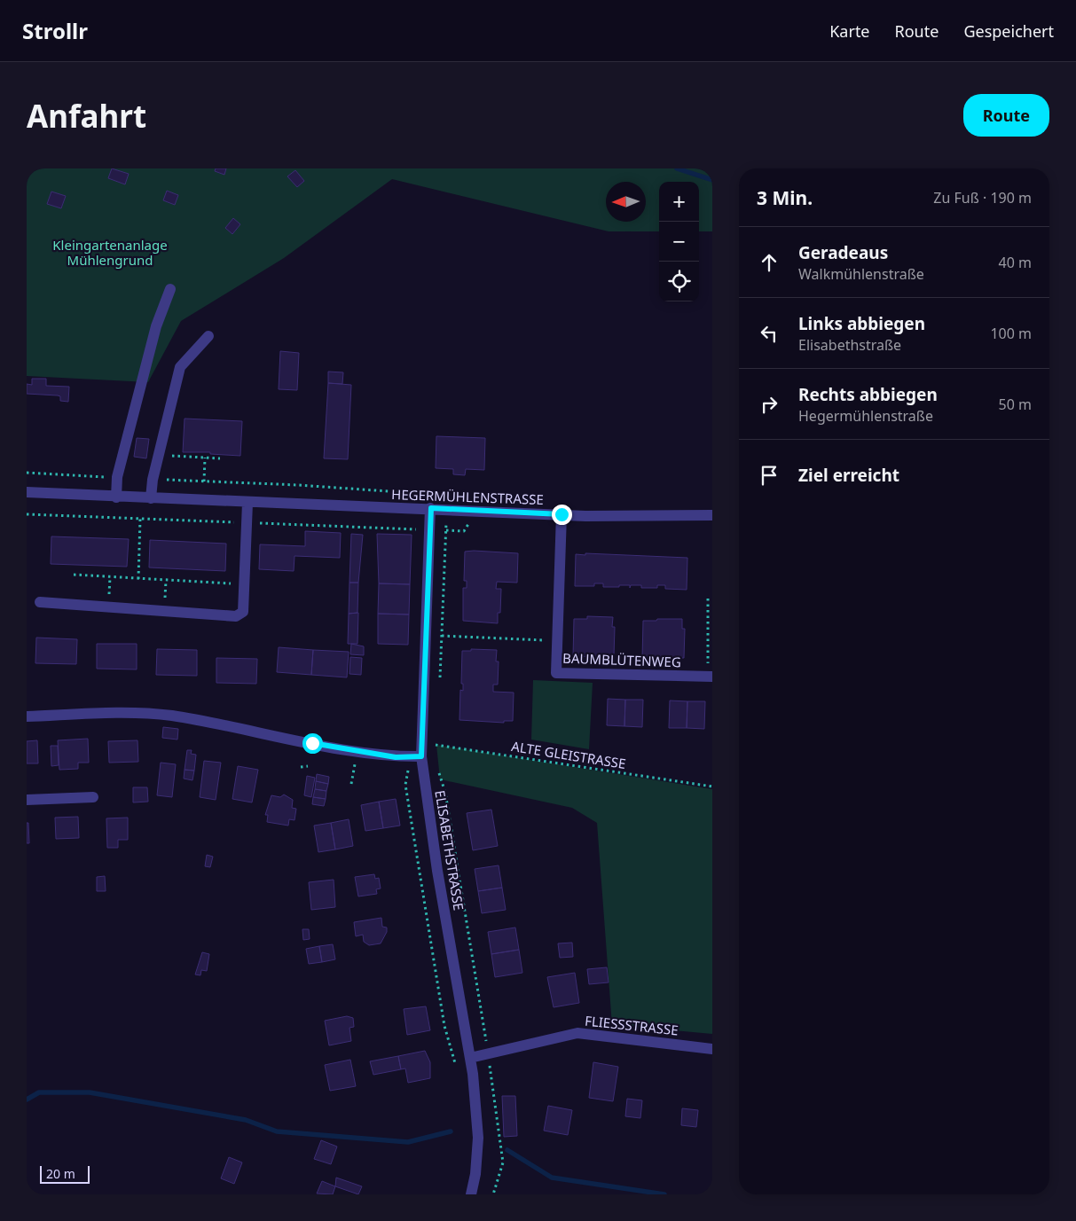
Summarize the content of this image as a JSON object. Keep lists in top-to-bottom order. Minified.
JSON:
{"streets":{"street":["HEGERMÜHLENSTRASSE","BAUMBLÜTENWEG","ELISABETHSTRASSE","FLIESSSTRASSE"],"path":["ALTE GLEISTRASSE"]},"crossings":[["HEGERMÜHLENSTRASSE","BAUMBLÜTENWEG"],["HEGERMÜHLENSTRASSE","ELISABETHSTRASSE"],["ALTE GLEISTRASSE","ELISABETHSTRASSE"],["ELISABETHSTRASSE","FLIESSSTRASSE"]],"parks":["Kleingartenanlage Mühlengrund"],"scale_bar":"20 m","north":"left","page":{"header":"Strollr","nav":["Karte","Route","Gespeichert"],"buttons":"Route","title":"Anfahrt","heading":["3 Min.","Zu Fuß · 190 m"],"map_buttons":["+","−"],"list":[["Geradeaus","Walkmühlenstraße","40 m"],["Links abbiegen","Elisabethstraße","100 m"],["Rechts abbiegen","Hegermühlenstraße","50 m"],"Ziel erreicht"],"scale":"20 m"}}
